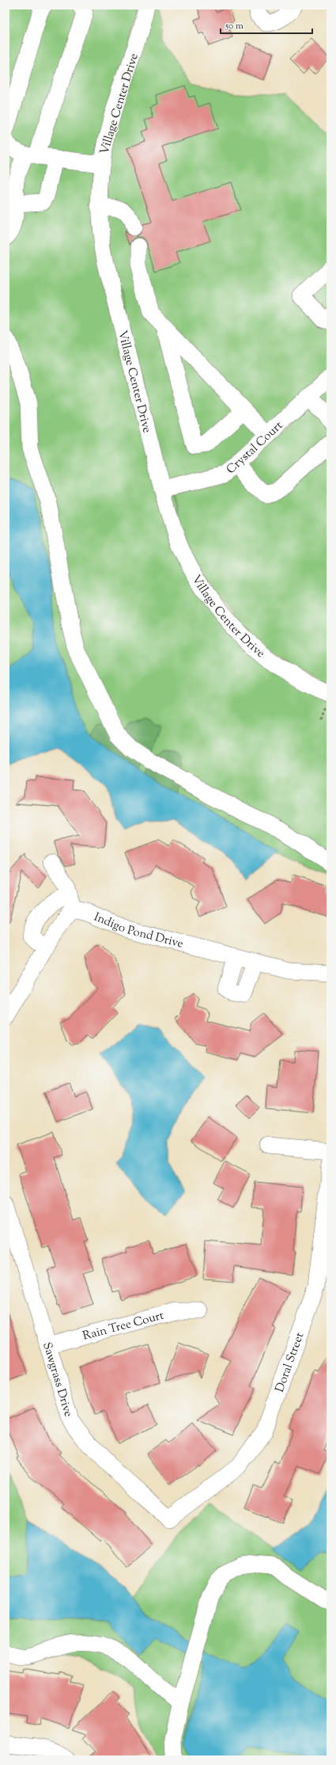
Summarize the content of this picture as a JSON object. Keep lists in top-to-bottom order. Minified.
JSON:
{"streets":{"street":["Village Center Drive","Crystal Court","Indigo Pond Drive","Rain Tree Court","Doral Street","Sawgrass Drive"]},"crossings":[["Village Center Drive","Crystal Court"],["Rain Tree Court","Sawgrass Drive"],["Doral Street","Sawgrass Drive"]],"scale_bar":"50 m"}
